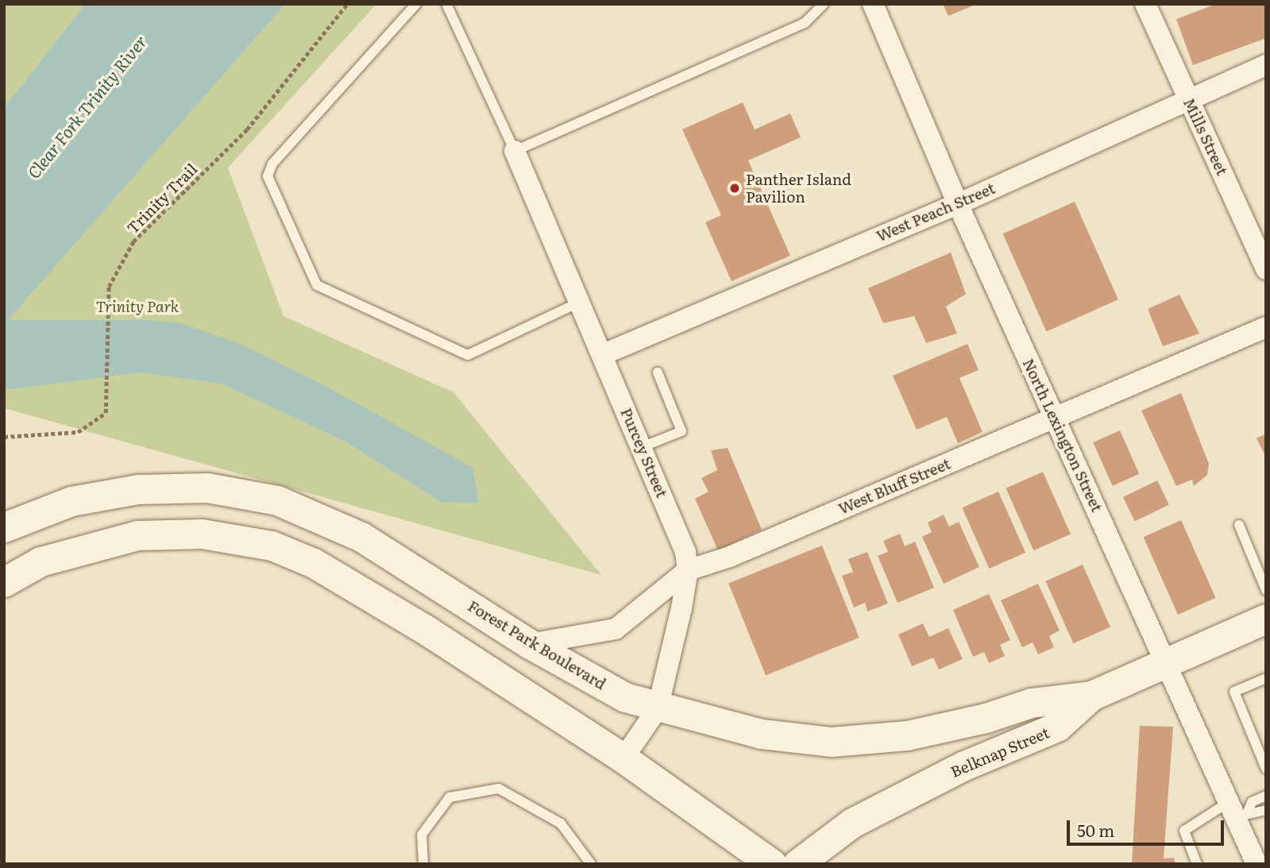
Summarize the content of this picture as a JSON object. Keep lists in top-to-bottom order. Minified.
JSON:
{"streets":{"main road":["Forest Park Boulevard","Belknap Street"],"street":["Mills Street","West Peach Street","North Lexington Street","Purcey Street","West Bluff Street"],"path":["Trinity Trail"]},"crossings":[["Mills Street","West Peach Street"],["West Peach Street","North Lexington Street"],["West Peach Street","Purcey Street"],["North Lexington Street","West Bluff Street"],["North Lexington Street","Belknap Street"],["Purcey Street","West Bluff Street"],["Purcey Street","Forest Park Boulevard"],["West Bluff Street","Forest Park Boulevard"],["Forest Park Boulevard","Belknap Street"]],"water":["Clear Fork Trinity River"],"parks":["Trinity Park"],"places":["Panther Island Pavilion"],"scale_bar":"50 m"}
